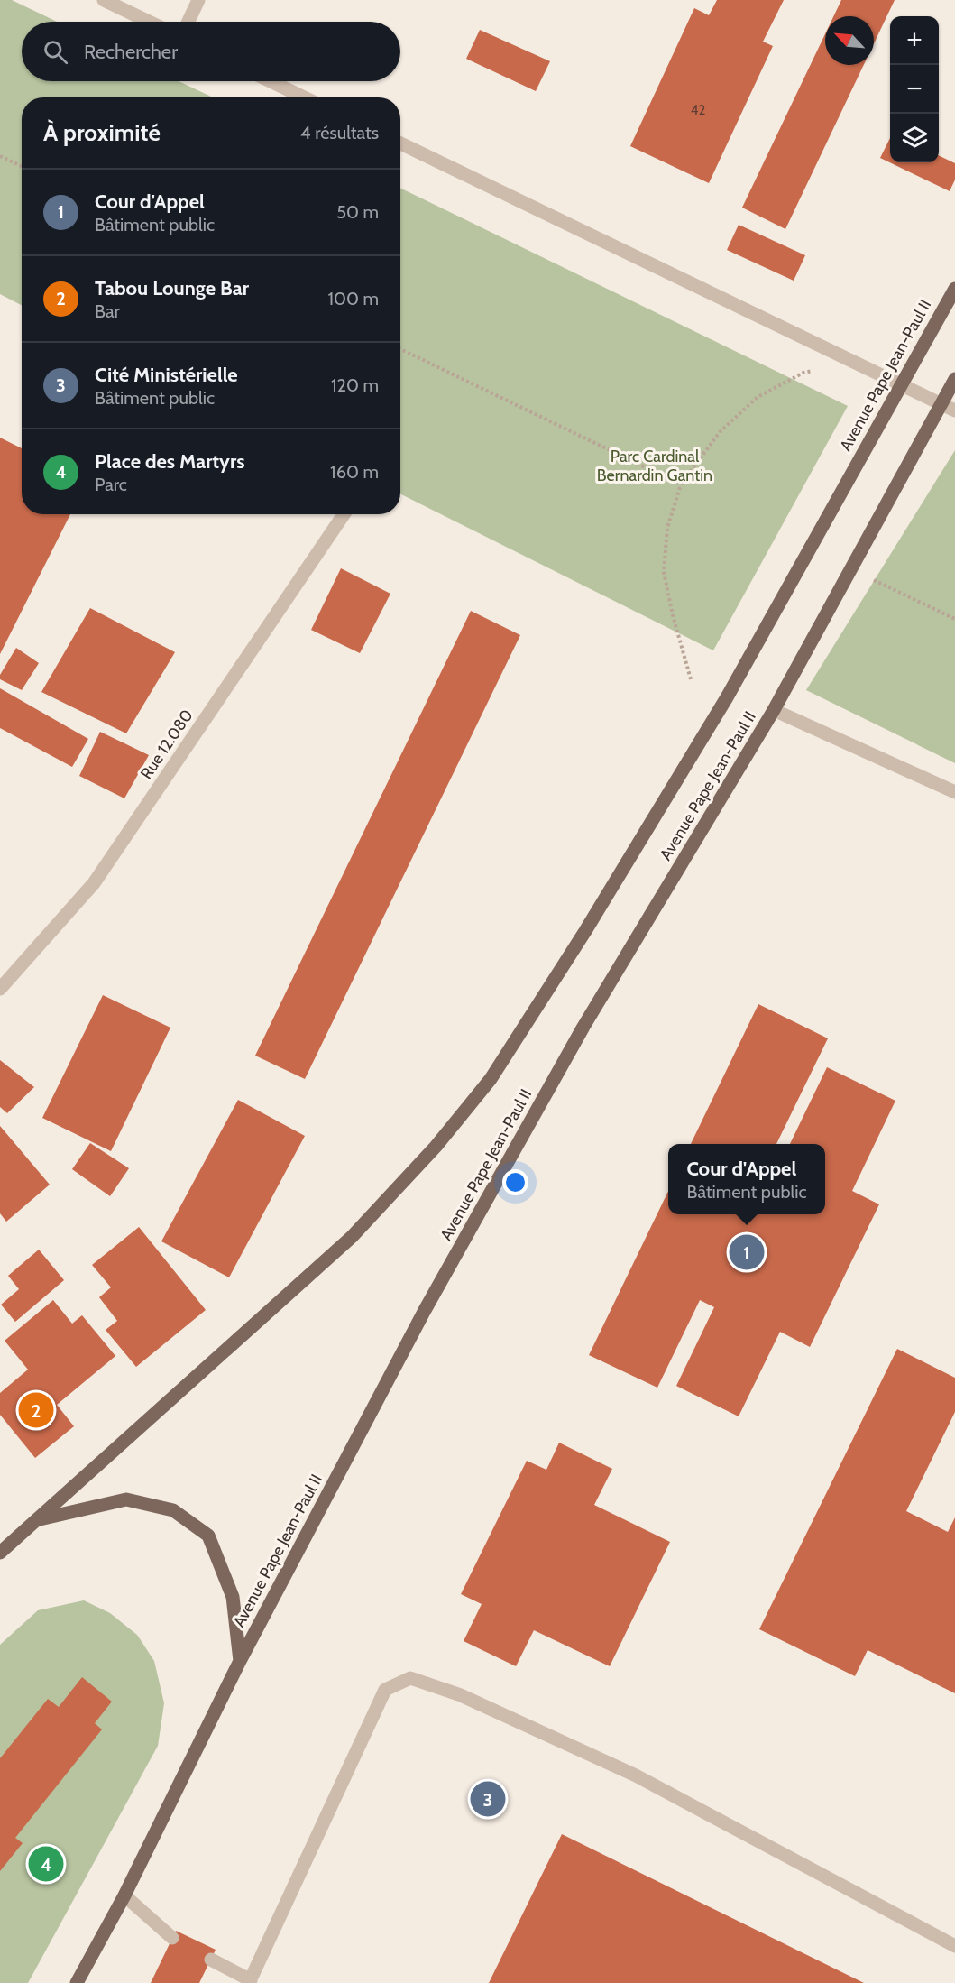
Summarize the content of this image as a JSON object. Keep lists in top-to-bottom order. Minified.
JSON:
{"streets":{"main road":["Avenue Pape Jean-Paul II"],"street":["Rue 12.080"]},"parks":["Parc Cardinal Bernardin Gantin"],"house_numbers":["42"],"north":"top left","page":{"map_buttons":["+","−"],"search":"Rechercher","heading":["À proximité","4 résultats"],"list":[{"mark":"1","name":"Cour d'Appel","note":"Bâtiment public","value":"50 m"},{"mark":"2","name":"Tabou Lounge Bar","note":"Bar","value":"100 m"},{"mark":"3","name":"Cité Ministérielle","note":"Bâtiment public","value":"120 m"},{"mark":"4","name":"Place des Martyrs","note":"Parc","value":"160 m"}],"popup":["Cour d'Appel","Bâtiment public"],"pins":["1","2","3","4"]}}
